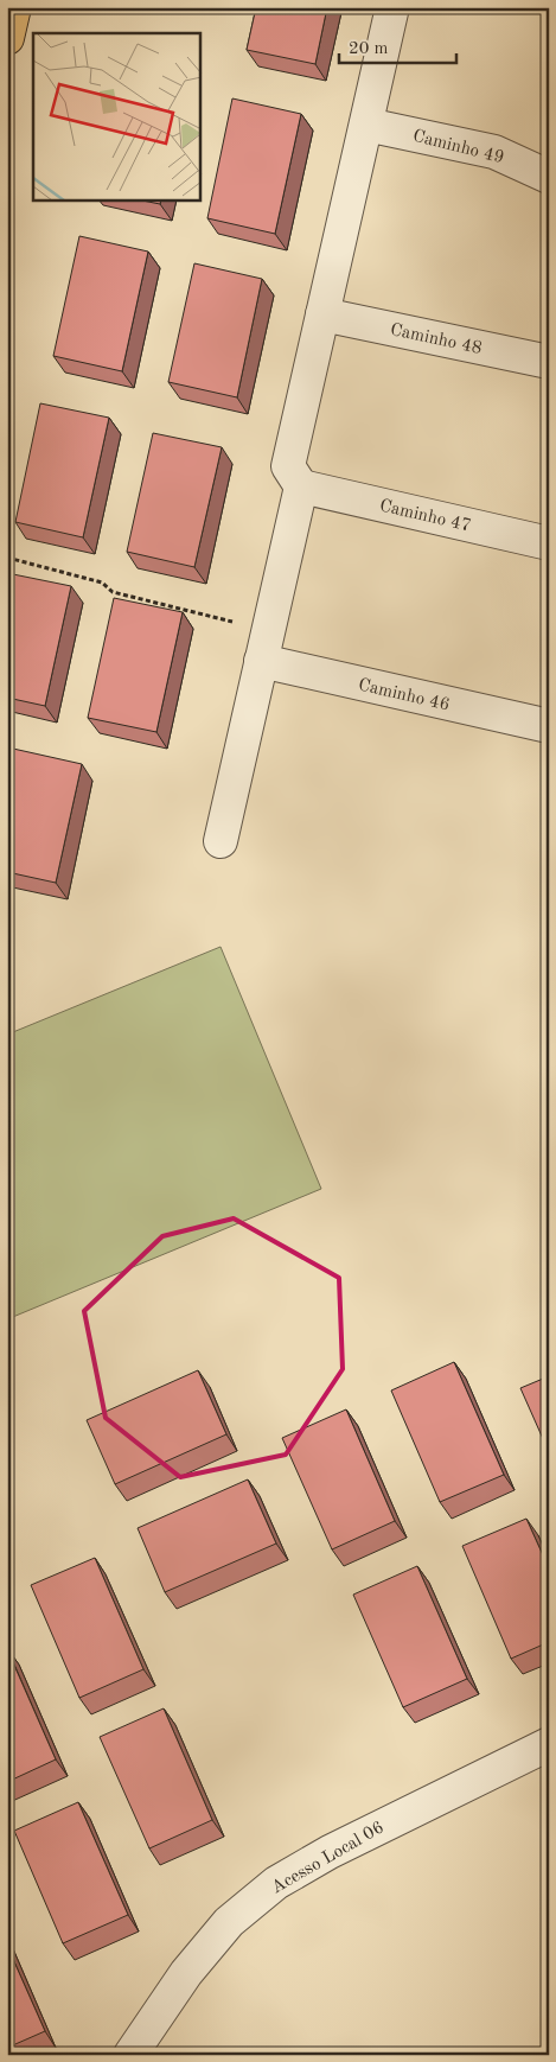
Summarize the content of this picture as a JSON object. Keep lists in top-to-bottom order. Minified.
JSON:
{"streets":{"street":["Caminho 49","Caminho 48","Caminho 47","Caminho 46","Acesso Local 06"]},"scale_bar":"20 m"}
